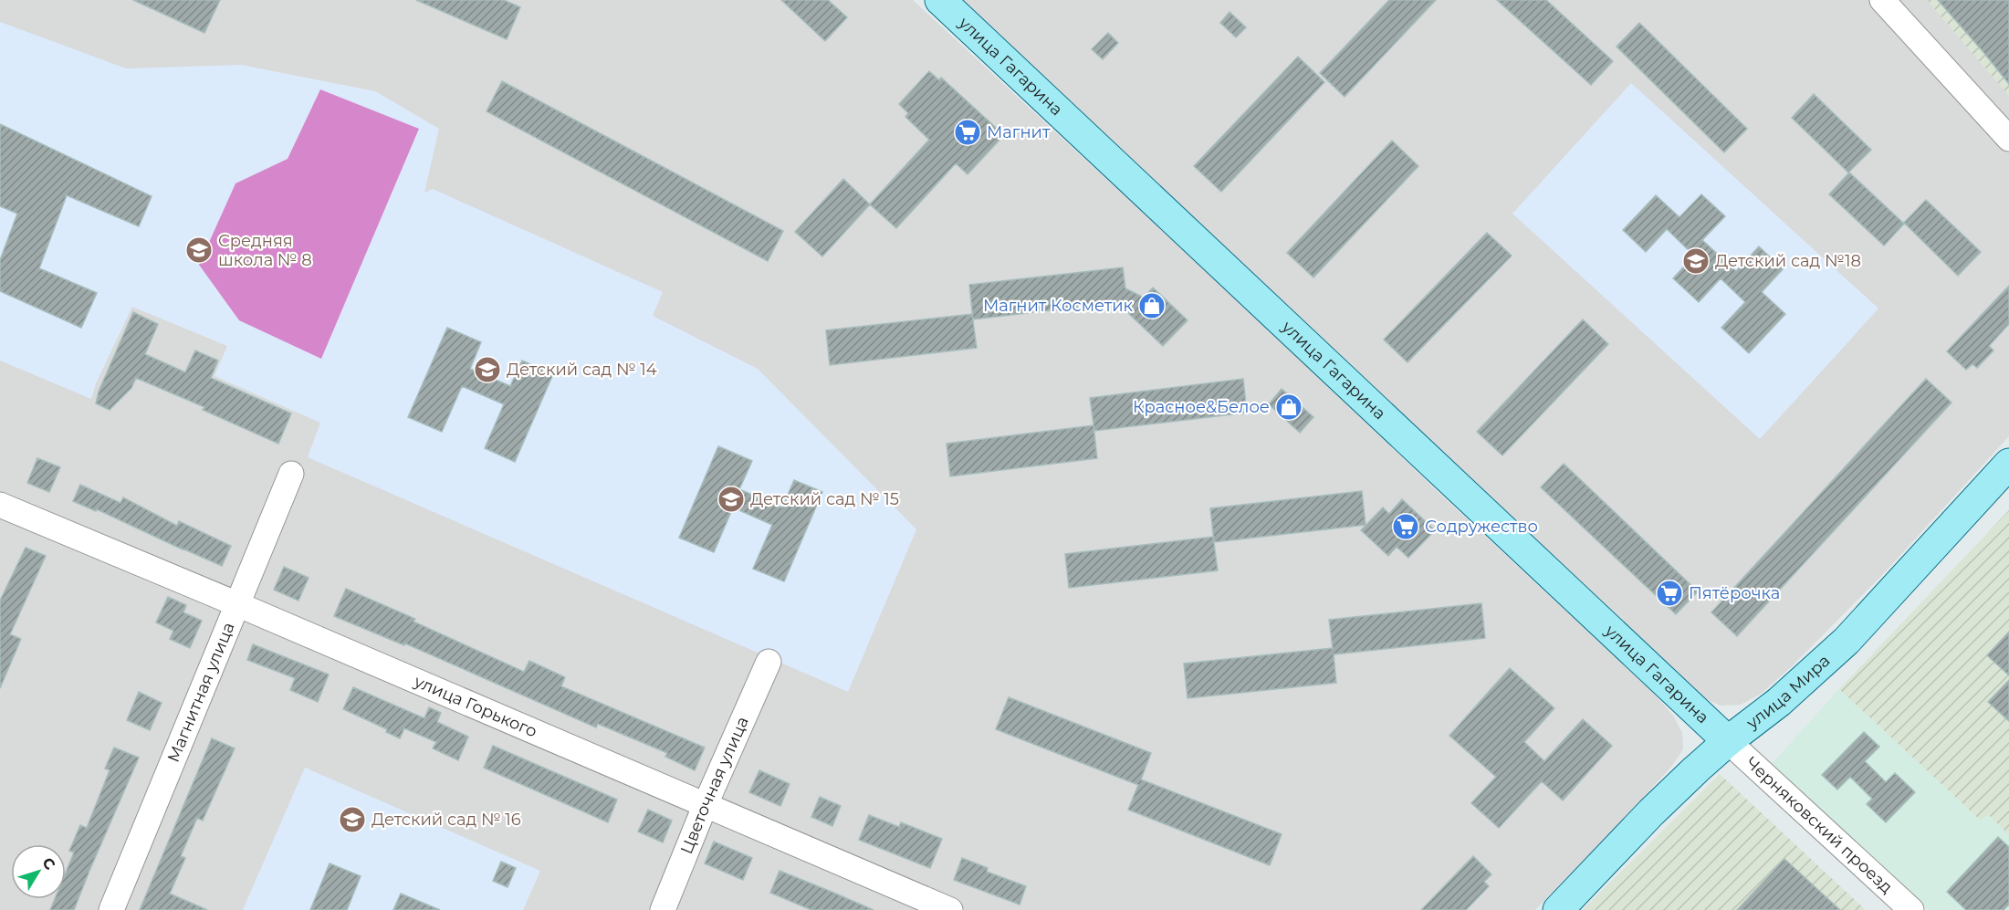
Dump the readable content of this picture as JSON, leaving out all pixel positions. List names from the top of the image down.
{
  "streets": {
    "main road": ["улица Гагарина", "улица Мира"],
    "street": [
      "Магнитная улица",
      "улица Горького",
      "Цветочная улица",
      "Черняковский проезд"
    ]
  },
  "crossings": [
    ["улица Гагарина", "улица Мира"],
    ["улица Гагарина", "Черняковский проезд"],
    ["Магнитная улица", "улица Горького"],
    ["улица Мира", "Черняковский проезд"],
    ["улица Горького", "Цветочная улица"]
  ],
  "places": {
    "supermarket": ["Магнит", "Содружество", "Пятёрочка"],
    "school or university": [
      "Cредняя школа № 8",
      "Детский сад №18",
      "Детский сад № 14",
      "Детский сад № 15",
      "Детский сад № 16"
    ],
    "shop": ["Магнит Косметик", "Красное&Белое"]
  },
  "north": "top right"
}
